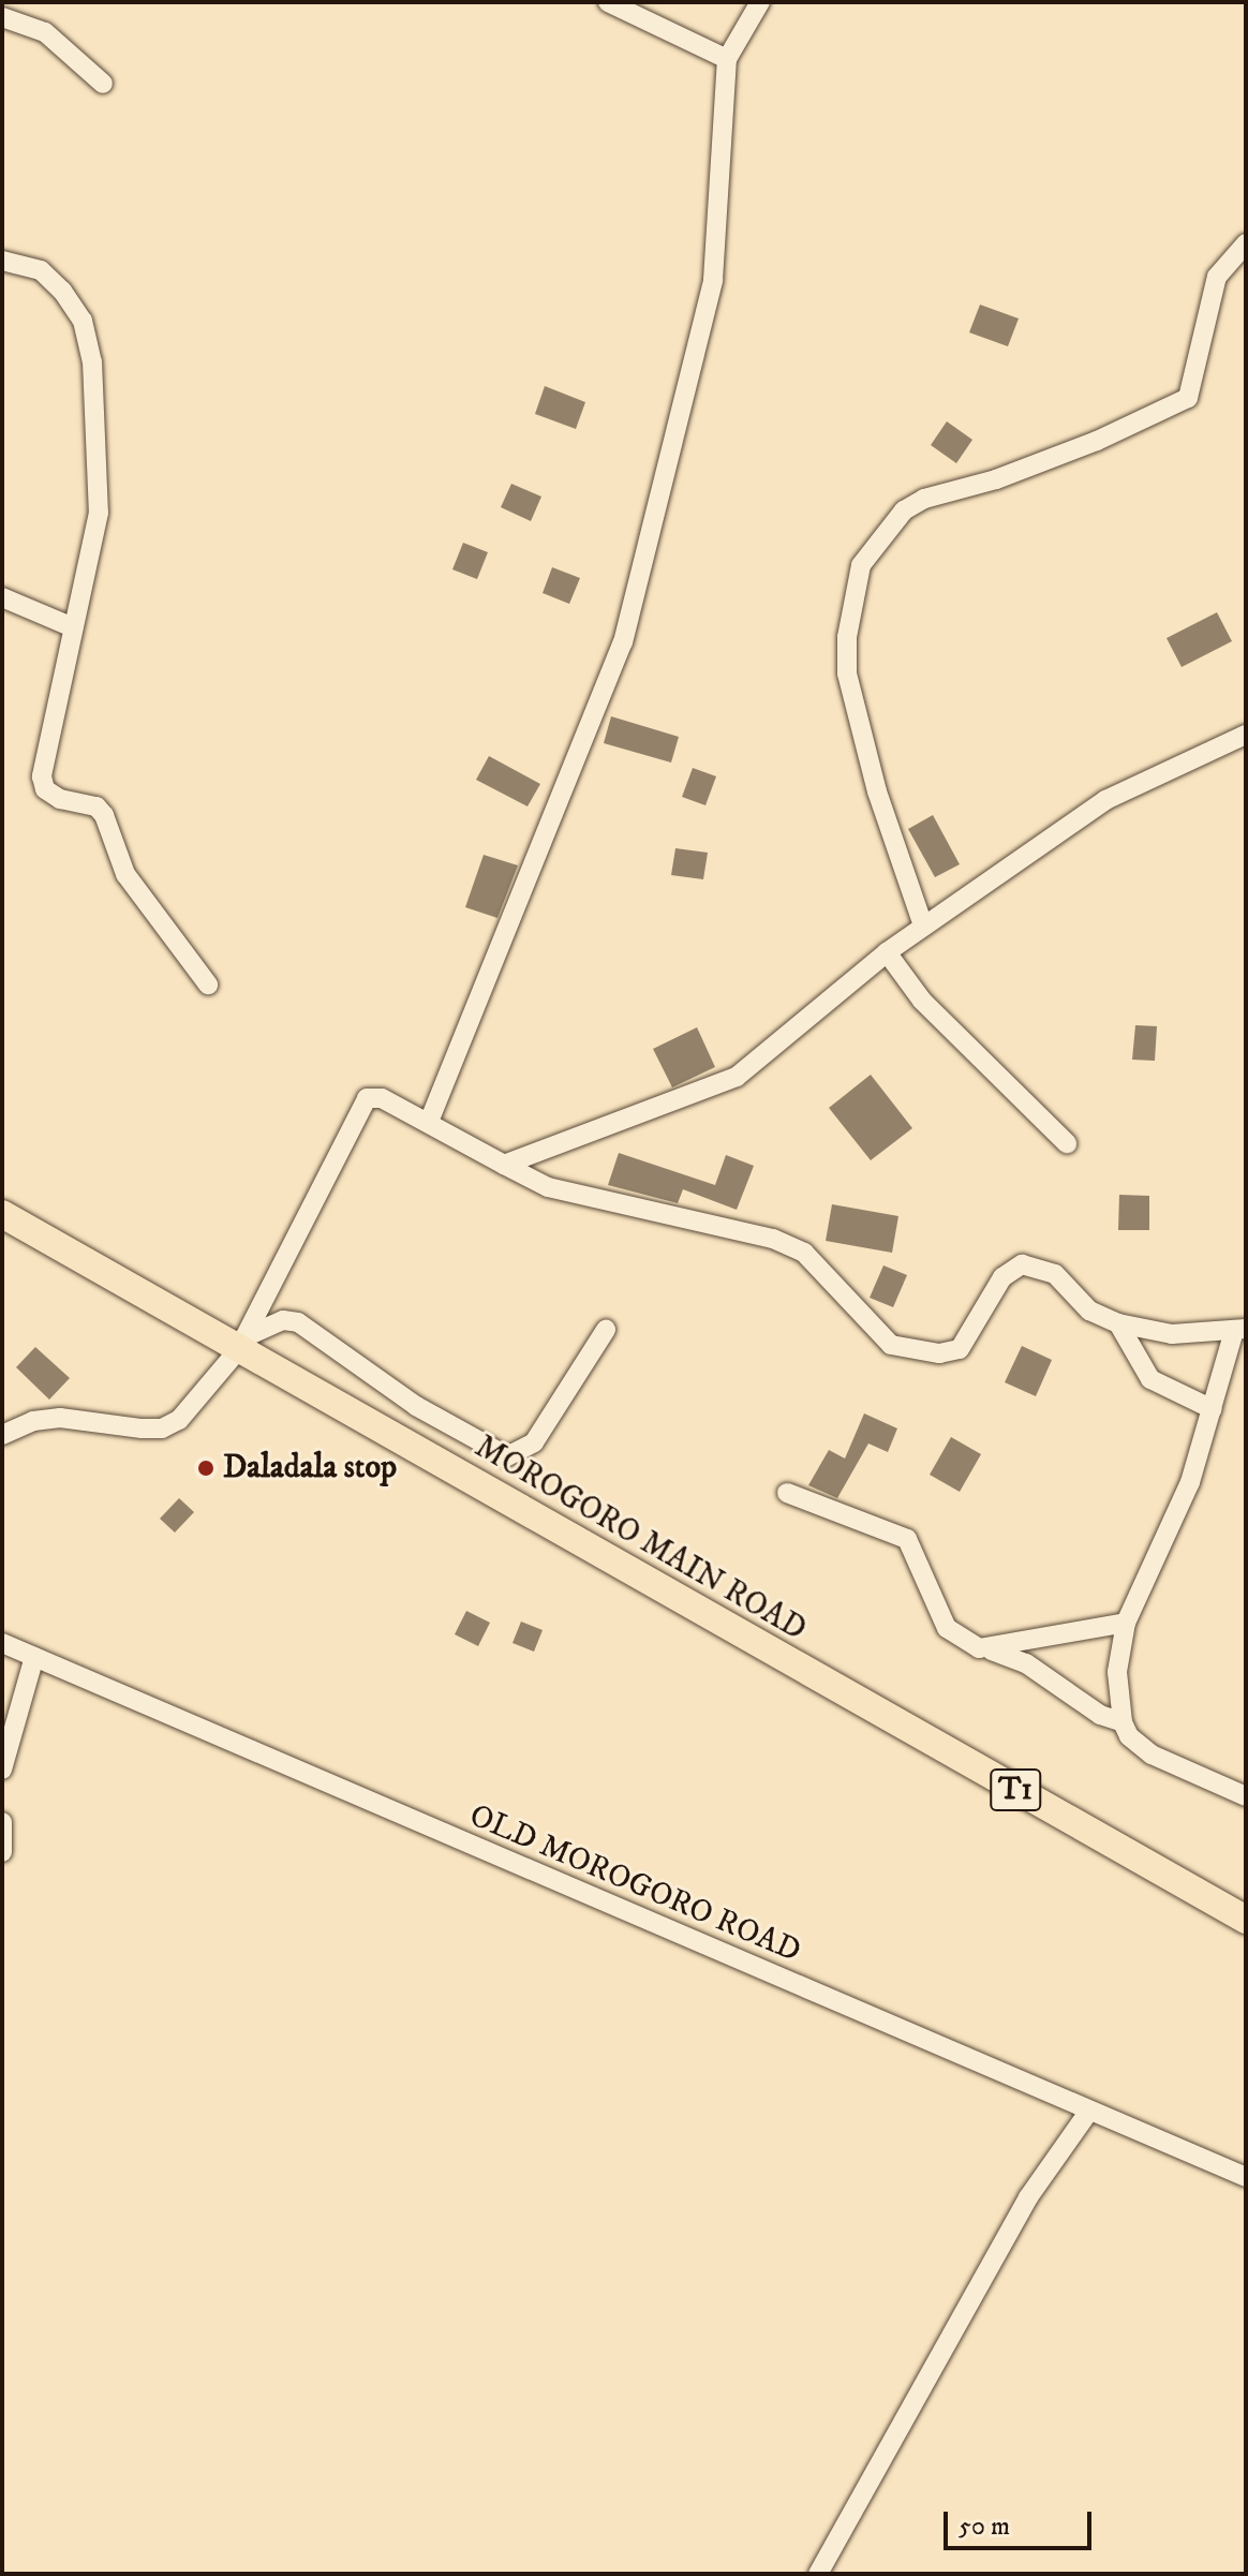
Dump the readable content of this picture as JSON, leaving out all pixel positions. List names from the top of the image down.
{
  "streets": {
    "highway": ["MOROGORO MAIN ROAD", "T1"],
    "street": ["OLD MOROGORO ROAD"]
  },
  "places": ["Daladala stop"],
  "scale_bar": "50 m"
}
